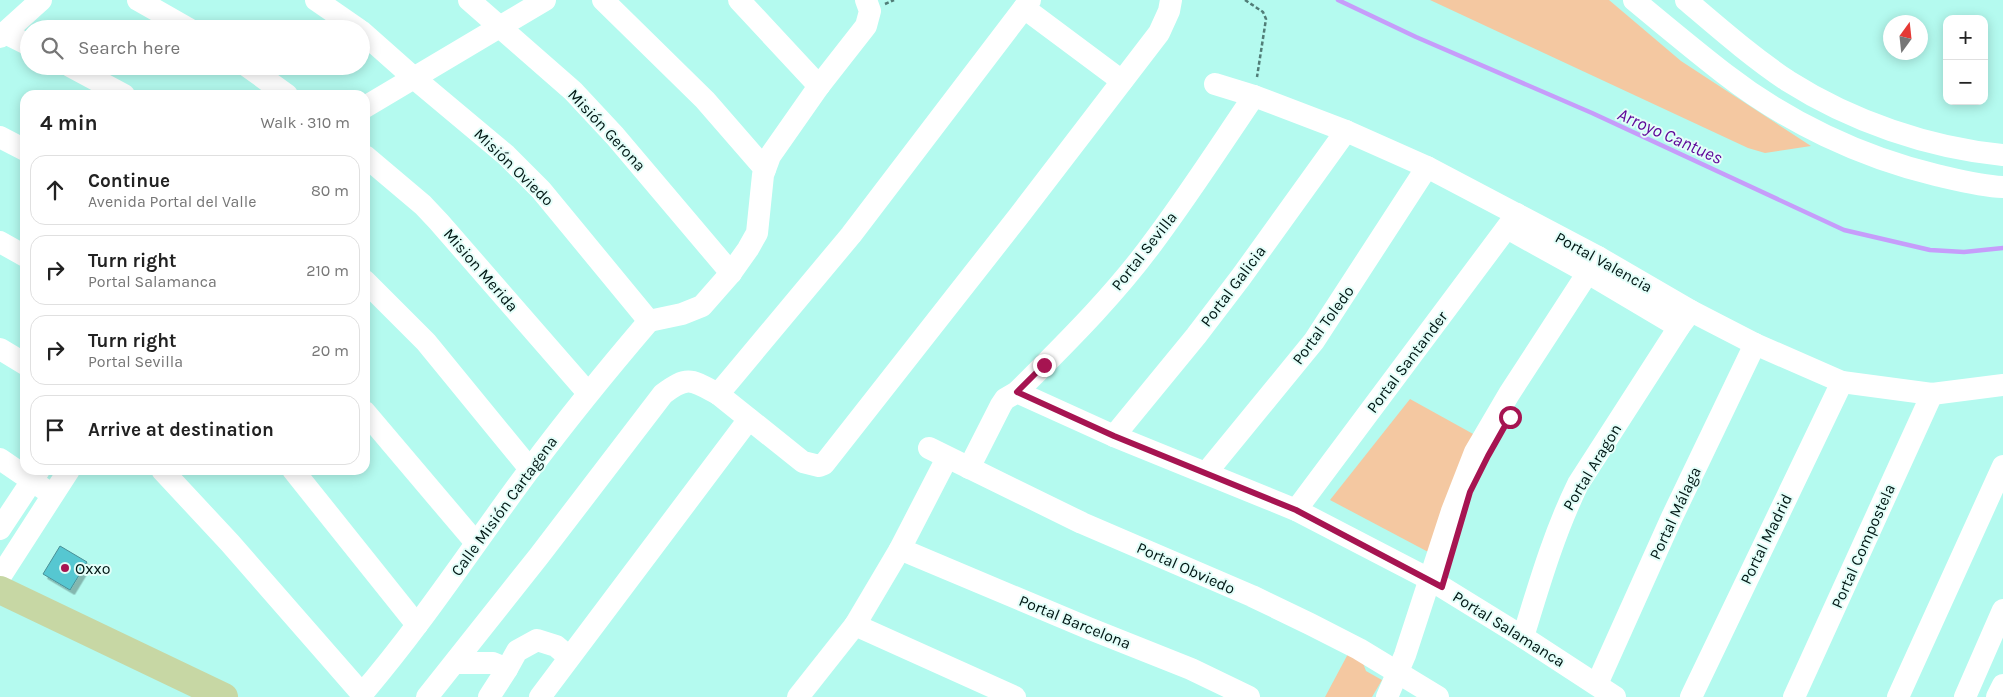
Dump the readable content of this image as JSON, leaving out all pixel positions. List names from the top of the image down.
{
  "streets": {
    "street": [
      "Misión Gerona",
      "Misión Oviedo",
      "Portal Sevilla",
      "Portal Valencia",
      "Mision Merida",
      "Portal Galicia",
      "Portal Toledo",
      "Portal Santander",
      "Portal Aragon",
      "Calle Misión Cartagena",
      "Portal Málaga",
      "Portal Madrid",
      "Portal Compostela",
      "Portal Obviedo",
      "Portal Barcelona",
      "Portal Salamanca"
    ]
  },
  "crossings": [
    ["Misión Oviedo", "Calle Misión Cartagena"],
    ["Portal Sevilla", "Portal Valencia"],
    ["Portal Sevilla", "Portal Obviedo"],
    ["Portal Sevilla", "Portal Salamanca"],
    ["Portal Valencia", "Portal Galicia"],
    ["Portal Valencia", "Portal Toledo"],
    ["Portal Valencia", "Portal Santander"],
    ["Portal Valencia", "Portal Aragon"],
    ["Portal Valencia", "Portal Málaga"],
    ["Portal Valencia", "Portal Madrid"],
    ["Portal Valencia", "Portal Compostela"],
    ["Mision Merida", "Calle Misión Cartagena"],
    ["Portal Galicia", "Portal Salamanca"],
    ["Portal Toledo", "Portal Salamanca"],
    ["Portal Santander", "Portal Salamanca"],
    ["Portal Aragon", "Portal Salamanca"],
    ["Portal Málaga", "Portal Salamanca"],
    ["Portal Obviedo", "Portal Barcelona"]
  ],
  "water": ["Arroyo Cantues"],
  "places": ["Oxxo"],
  "north": "top",
  "page": {
    "map_buttons": ["+", "−"],
    "search": "Search here",
    "heading": ["4 min", "Walk · 310 m"],
    "list": [
      ["Continue", "Avenida Portal del Valle", "80 m"],
      ["Turn right", "Portal Salamanca", "210 m"],
      ["Turn right", "Portal Sevilla", "20 m"],
      "Arrive at destination"
    ]
  }
}
